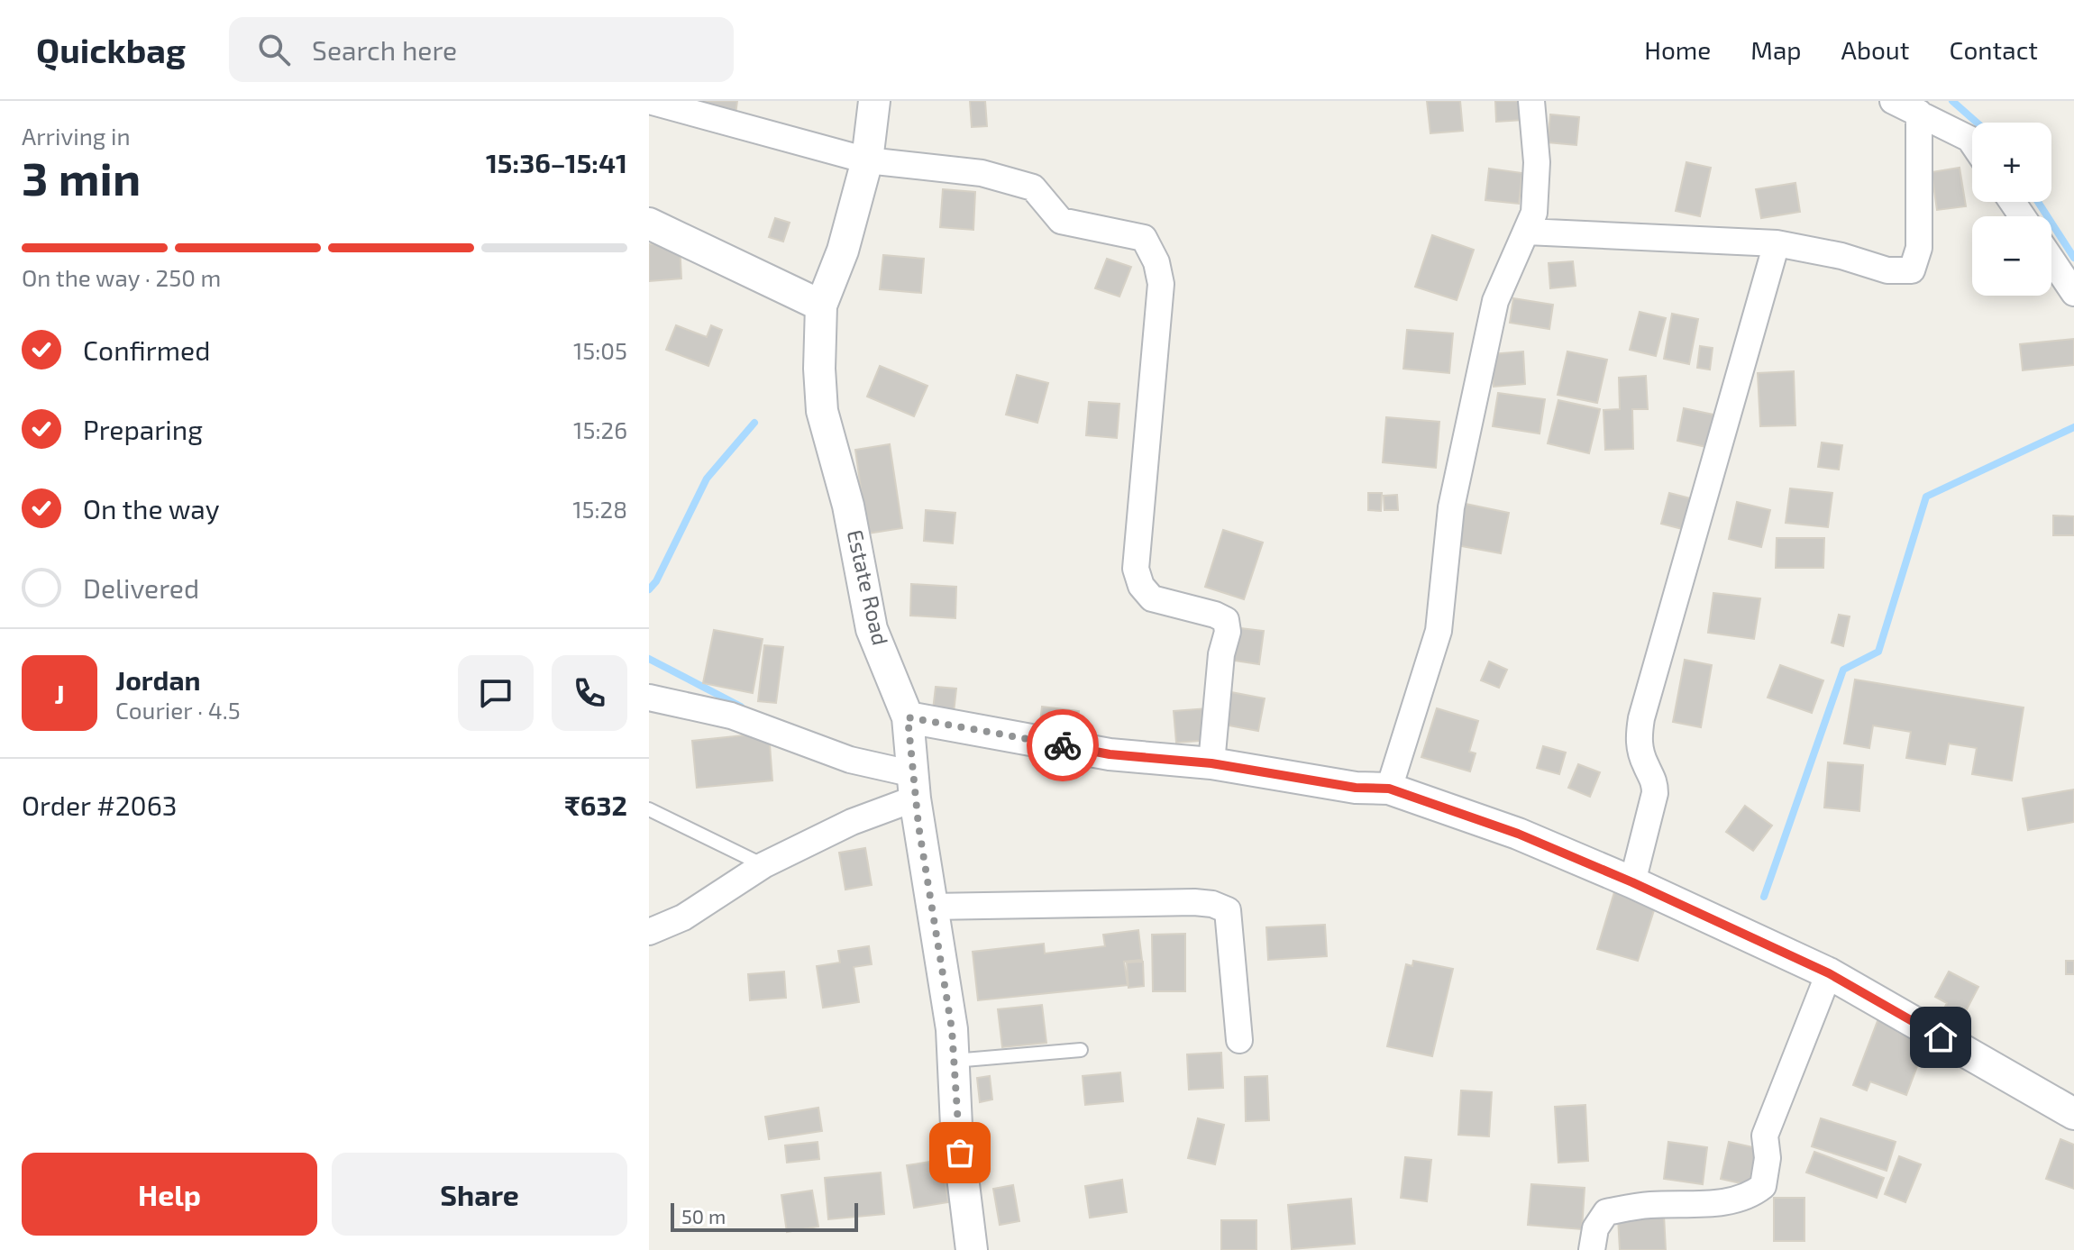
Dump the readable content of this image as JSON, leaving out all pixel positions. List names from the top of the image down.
{
  "streets": {
    "street": ["Estate Road"]
  },
  "scale_bar": "50 m",
  "page": {
    "header": "Quickbag",
    "search": "Search here",
    "nav": [
      "Home",
      "Map",
      "About",
      "Contact"
    ],
    "heading": ["3 min", "Arriving in", "15:36–15:41"],
    "panel": [
      "Jordan",
      "Courier · 4.5",
      "Order #2063",
      "₹632"
    ],
    "map_buttons": ["+", "−"],
    "bar": "On the way · 250 m",
    "list": [
      ["Confirmed", "15:05"],
      ["Preparing", "15:26"],
      ["On the way", "15:28"],
      "Delivered"
    ],
    "round": "J",
    "buttons": ["Help", "Share"],
    "scale": "50 m"
  }
}
